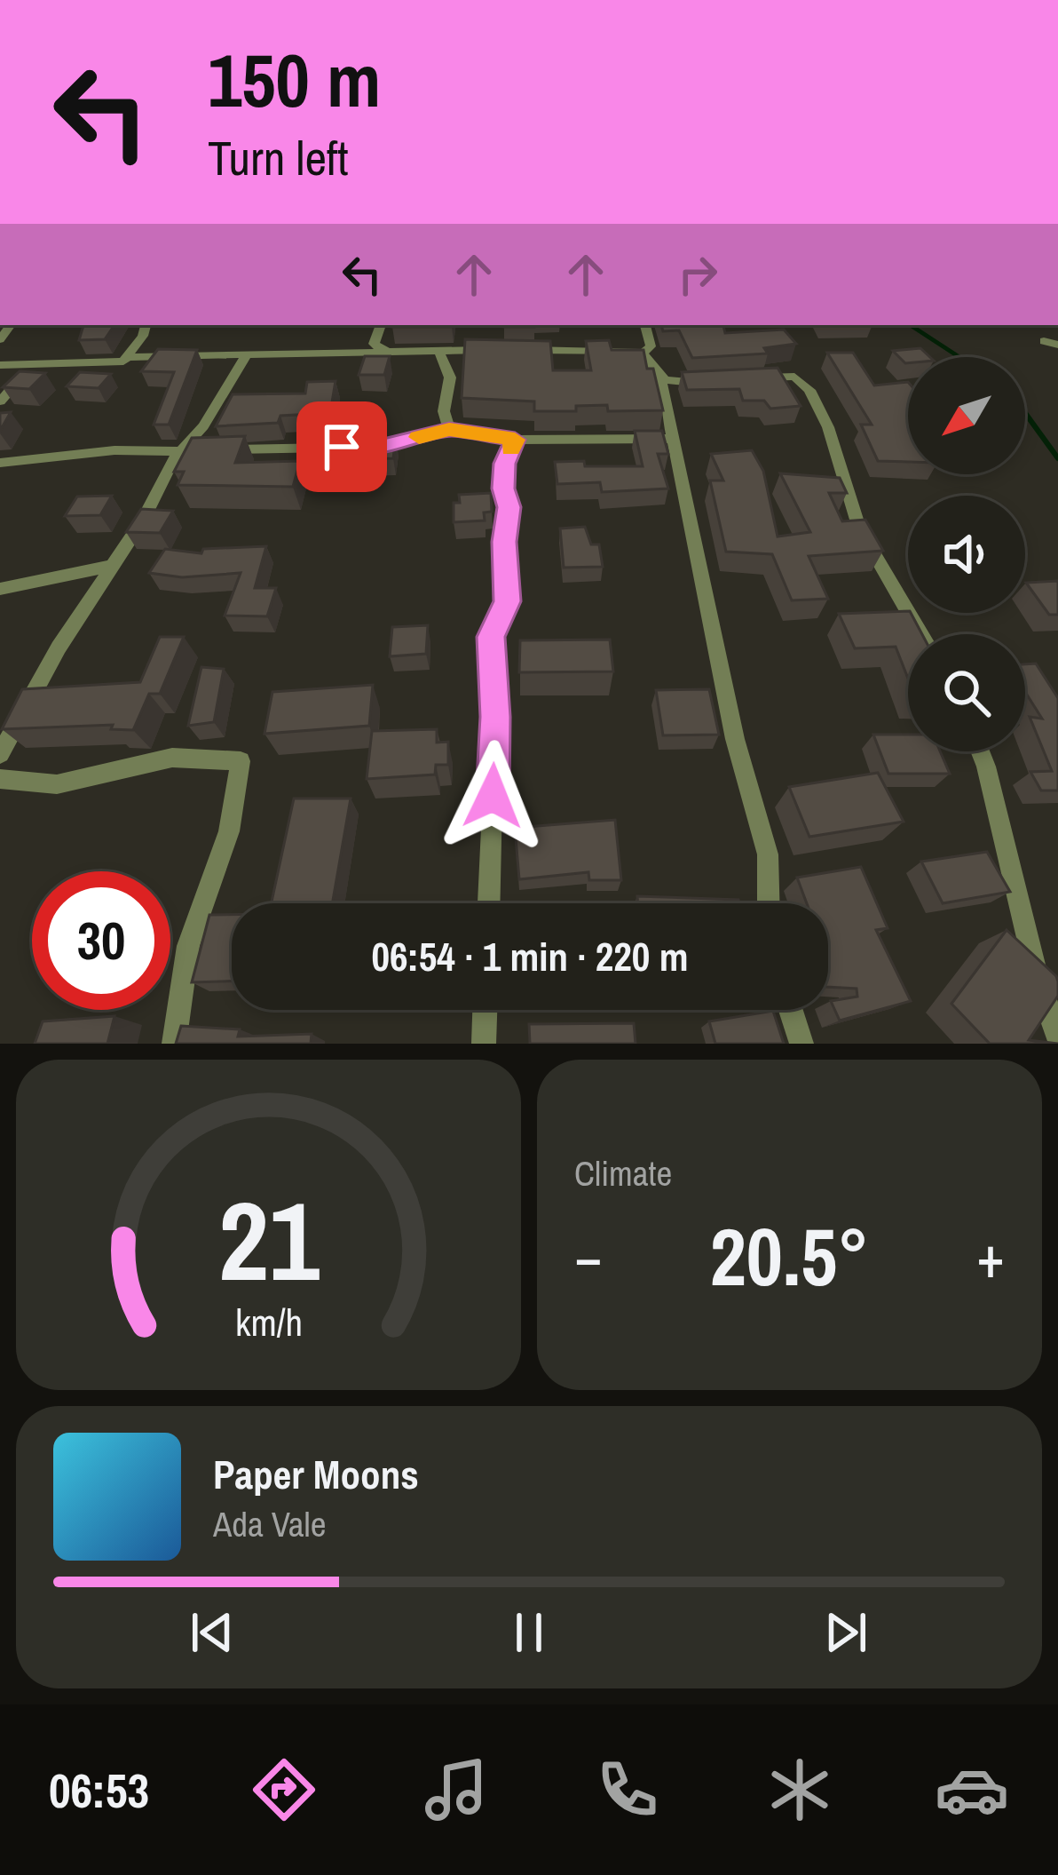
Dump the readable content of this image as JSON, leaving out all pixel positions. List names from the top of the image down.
{
  "north": "bottom left",
  "page": {
    "turn": ["150 m", "Turn left"],
    "limit": "30",
    "trip": "06:54 · 1 min · 220 m",
    "tile": "Climate",
    "heat": ["−", "20.5°", "+"],
    "song": ["Paper Moons", "Ada Vale"],
    "tabs": "06:53",
    "gauge": ["21", "km/h"]
  }
}
